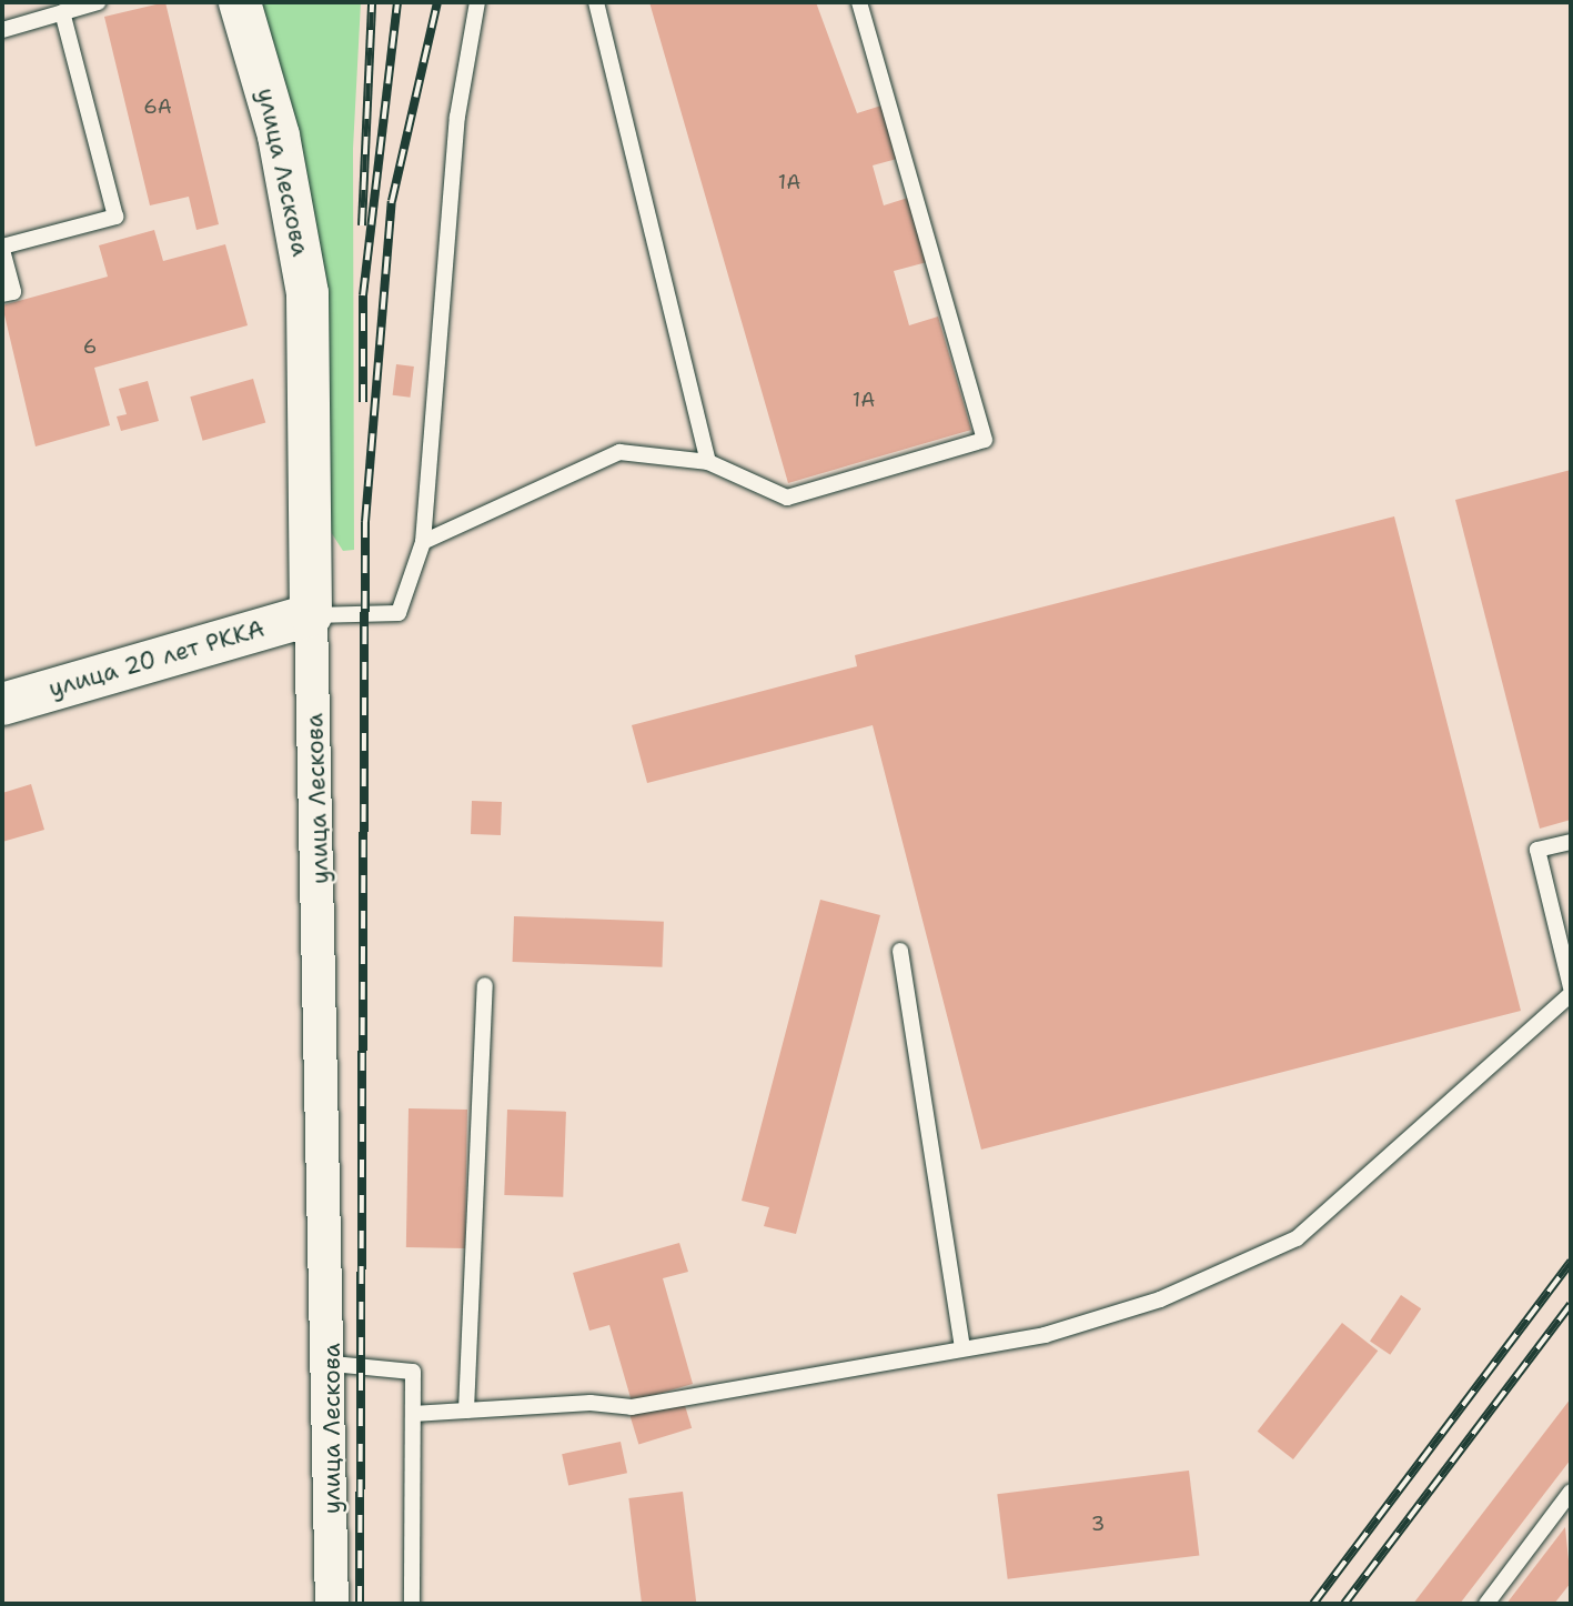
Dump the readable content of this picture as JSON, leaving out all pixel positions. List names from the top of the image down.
{
  "streets": {
    "main road": ["улица Лескова", "улица 20 лет РККА"]
  },
  "crossings": [
    ["улица Лескова", "улица 20 лет РККА"]
  ],
  "house_numbers": [
    "6А",
    "1А",
    "6",
    "1А",
    "3"
  ]
}
